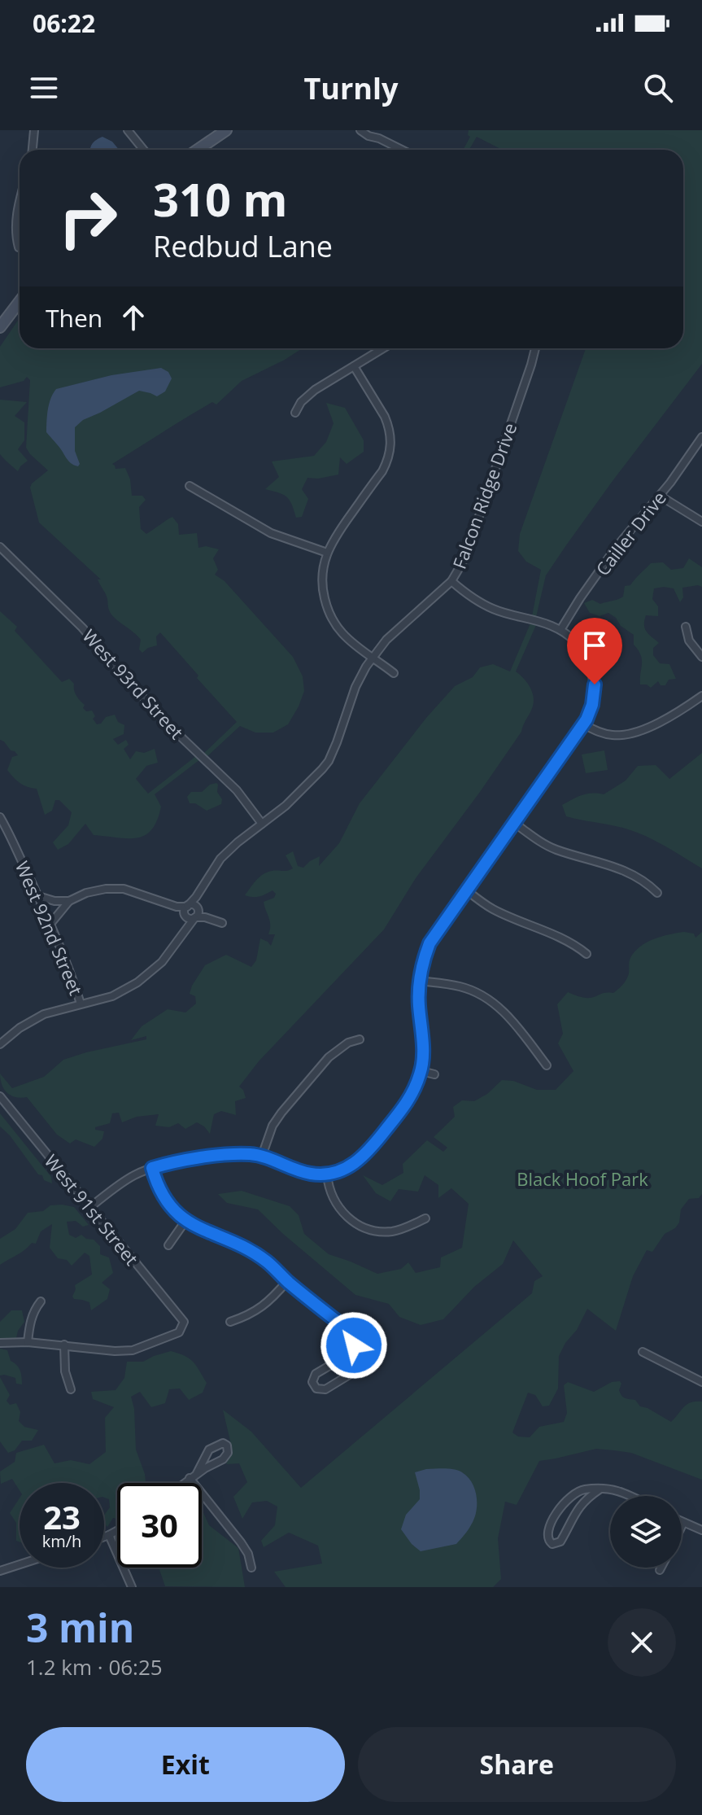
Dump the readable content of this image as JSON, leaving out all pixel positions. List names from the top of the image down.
{
  "streets": {
    "street": [
      "Falcon Ridge Drive",
      "Cailler Drive",
      "West 93rd Street",
      "West 92nd Street",
      "West 91st Street"
    ]
  },
  "crossings": [
    ["Falcon Ridge Drive", "West 93rd Street"]
  ],
  "parks": ["Black Hoof Park"],
  "page": {
    "status": "06:22",
    "header": "Turnly",
    "turn": ["310 m", "Redbud Lane"],
    "then": "Then",
    "speed": "23 km/h",
    "limit": "30",
    "heading": ["3 min", "1.2 km · 06:25"],
    "buttons": ["Exit", "Share"]
  }
}
